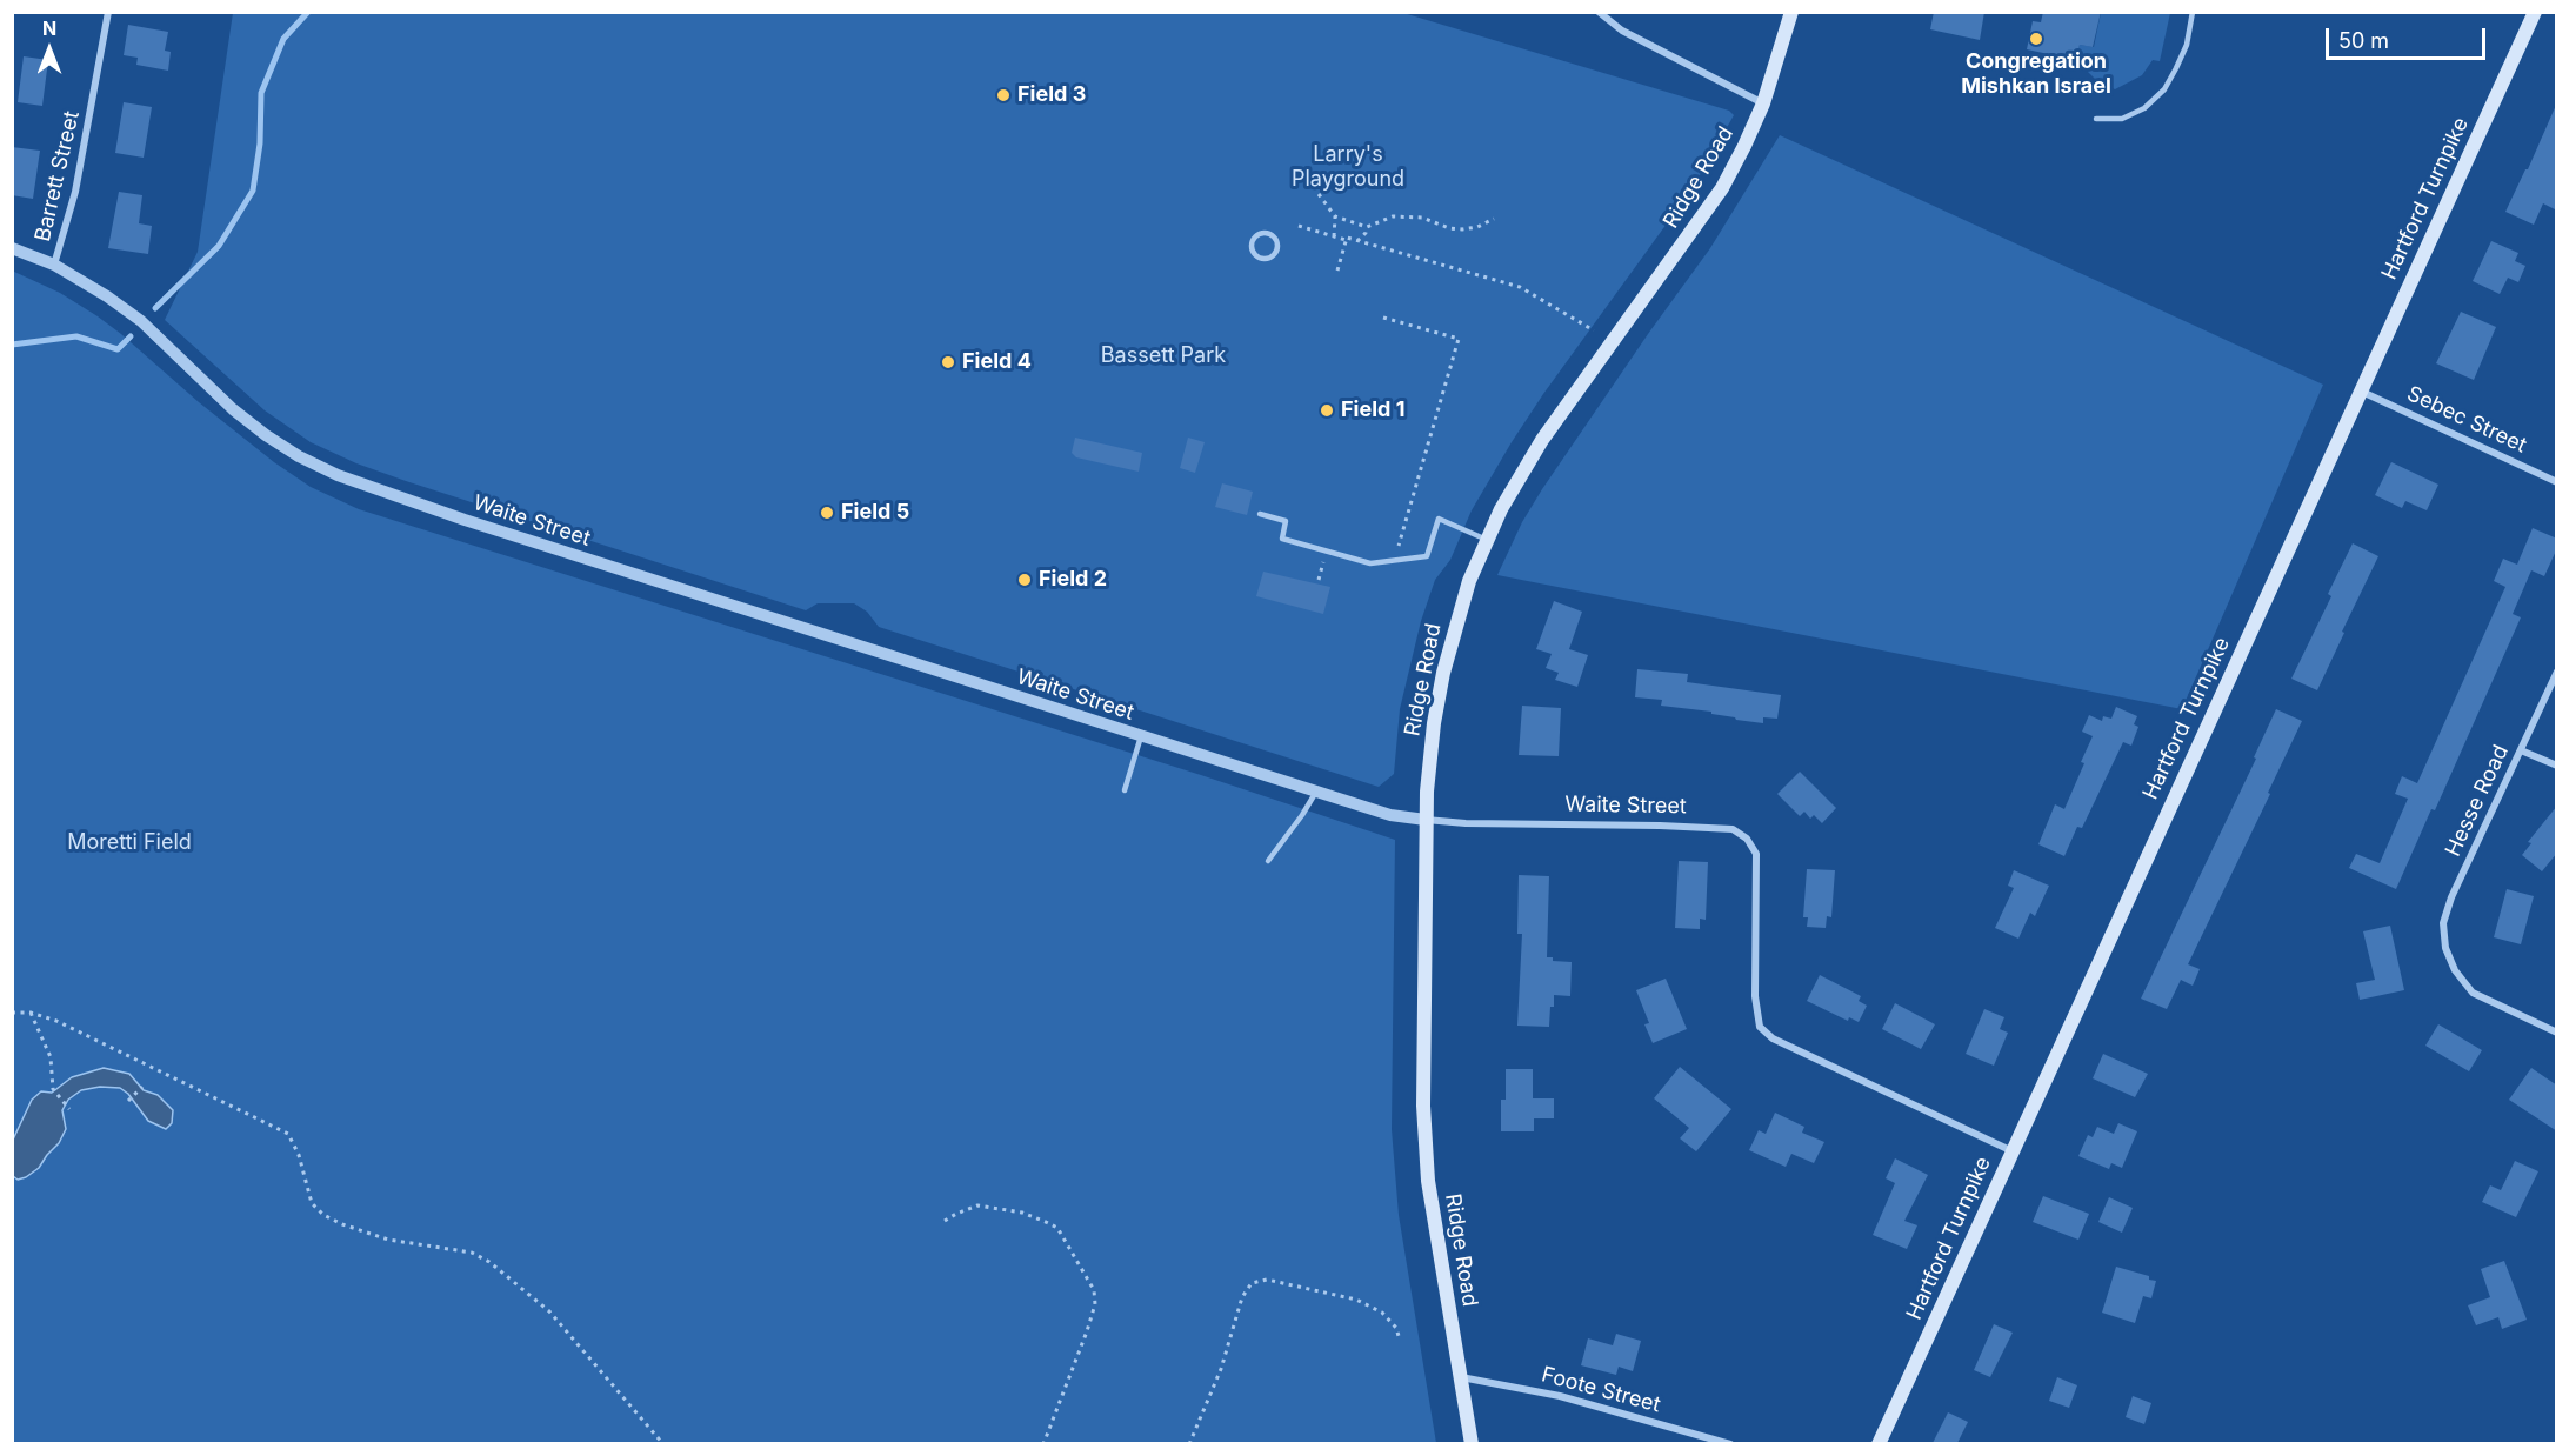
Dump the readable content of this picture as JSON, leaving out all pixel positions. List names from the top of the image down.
{
  "streets": {
    "main road": ["Ridge Road", "Hartford Turnpike"],
    "street": [
      "Barrett Street",
      "Sebec Street",
      "Waite Street",
      "Hesse Road",
      "Foote Street"
    ]
  },
  "crossings": [
    ["Barrett Street", "Waite Street"],
    ["Ridge Road", "Waite Street"],
    ["Ridge Road", "Foote Street"],
    ["Hartford Turnpike", "Sebec Street"],
    ["Hartford Turnpike", "Waite Street"]
  ],
  "parks": ["Larry's Playground", "Bassett Park", "Moretti Field"],
  "places": [
    "Congregation Mishkan Israel",
    "Field 3",
    "Field 4",
    "Field 1",
    "Field 5",
    "Field 2"
  ],
  "scale_bar": "50 m",
  "north": "top"
}
